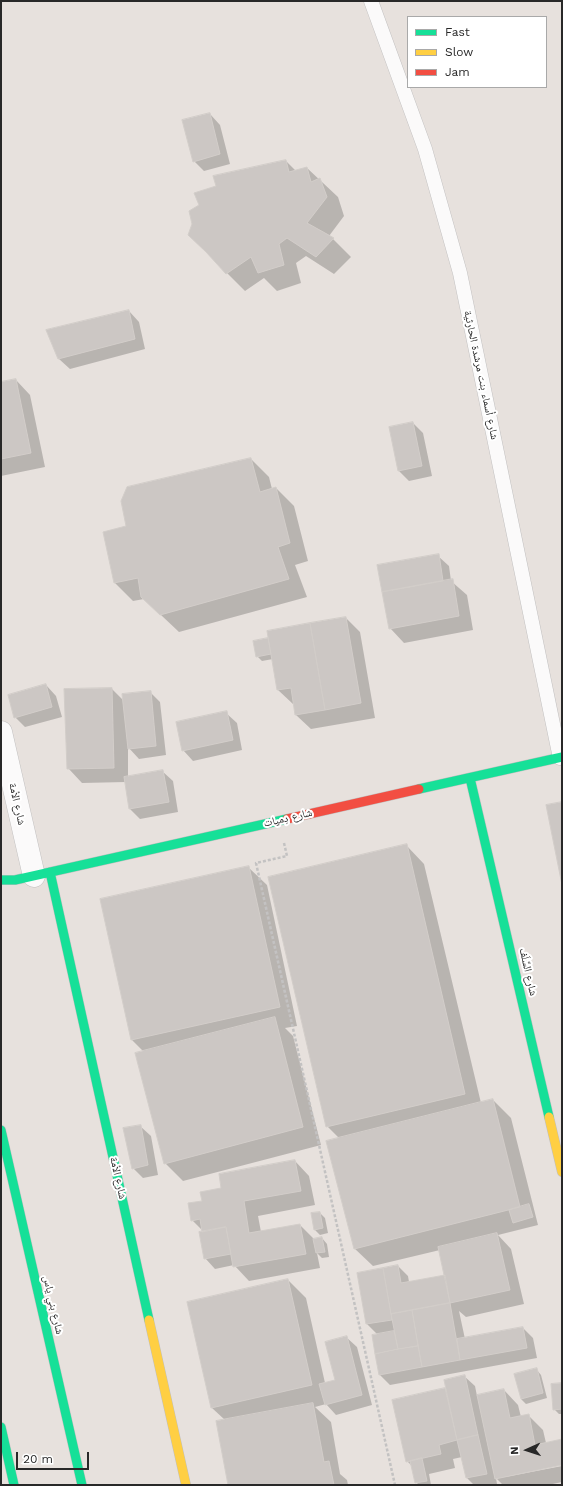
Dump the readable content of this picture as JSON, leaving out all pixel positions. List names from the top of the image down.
{
  "streets": {
    "street": [
      "شارع الأمة",
      "شارع دِميات",
      "شارع السَّلَف",
      "شارع بني ياس"
    ],
    "lane": ["شارع أسماء بنت مرشدة الحارثية"]
  },
  "crossings": [
    ["شارع أسماء بنت مرشدة الحارثية", "شارع دِميات"],
    ["شارع الأمة", "شارع دِميات"],
    ["شارع دِميات", "شارع السَّلَف"]
  ],
  "legend": ["Fast", "Slow", "Jam"],
  "scale_bar": "20 m",
  "north": "left"
}
